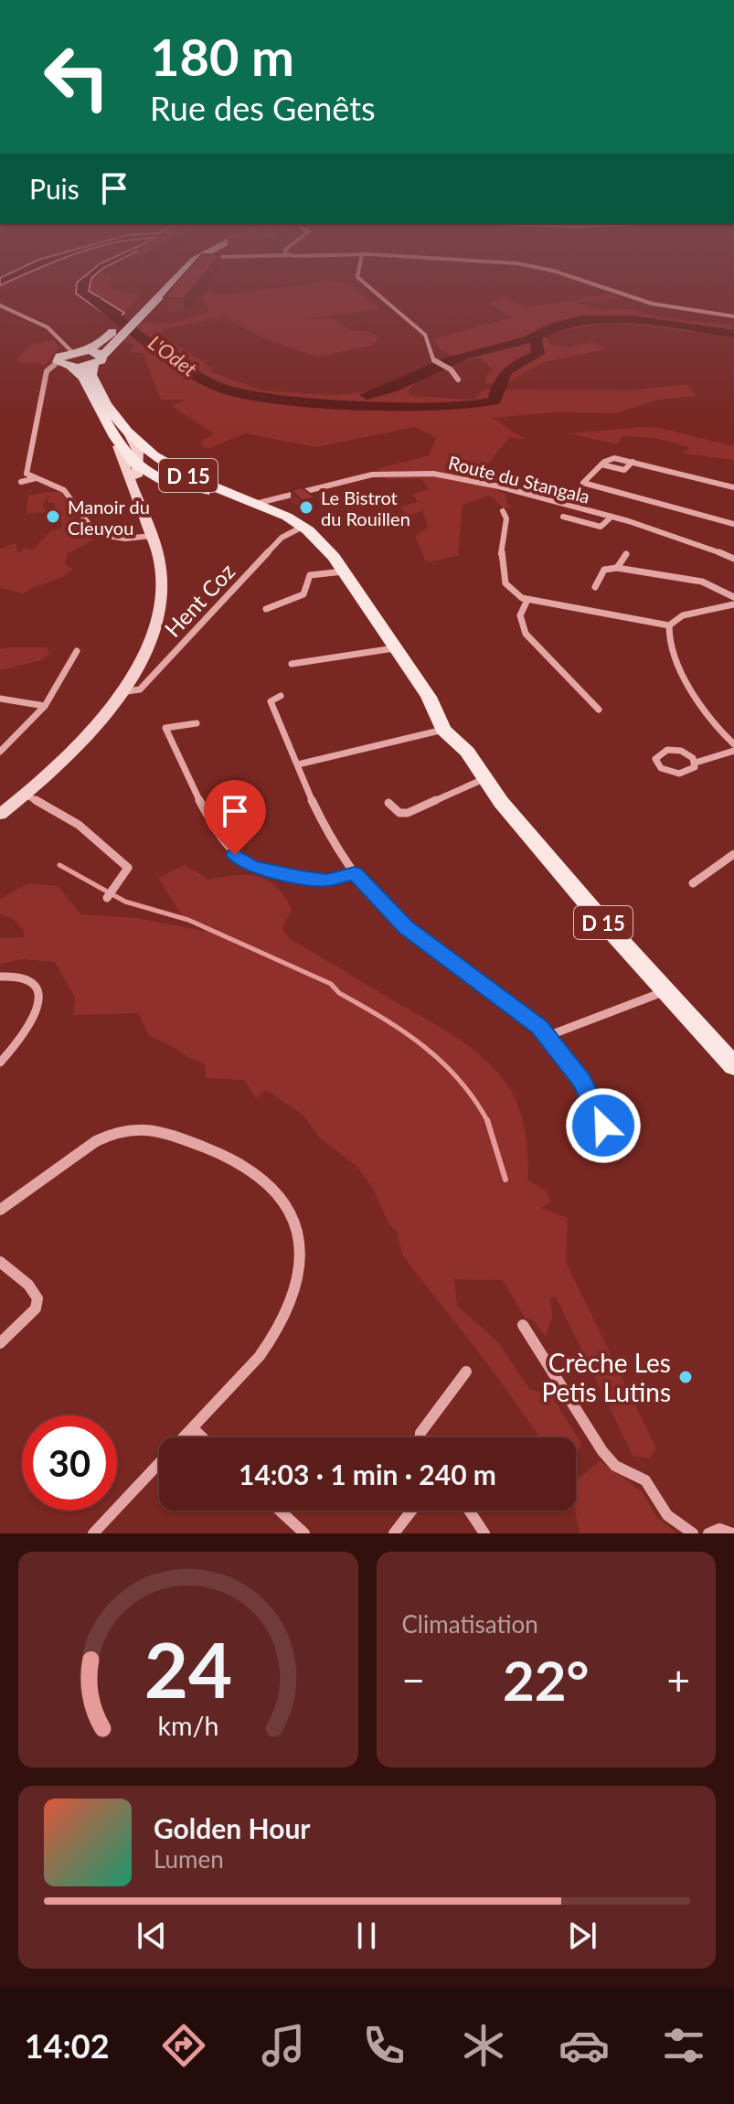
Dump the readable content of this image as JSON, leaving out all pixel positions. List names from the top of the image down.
{
  "streets": {
    "main road": ["D 15"],
    "street": ["Route du Stangala", "Hent Coz"]
  },
  "crossings": [
    ["D 15", "Route du Stangala"],
    ["D 15", "Hent Coz"]
  ],
  "water": ["L'Odet"],
  "places": ["Le Bistrot du Rouillen", "Manoir du Cleuyou", "Crèche Les Petis Lutins"],
  "page": {
    "turn": ["180 m", "Rue des Genêts"],
    "then": "Puis",
    "limit": "30",
    "trip": "14:03 · 1 min · 240 m",
    "tile": "Climatisation",
    "heat": ["−", "22°", "+"],
    "song": ["Golden Hour", "Lumen"],
    "tabs": "14:02",
    "gauge": ["24", "km/h"]
  }
}
